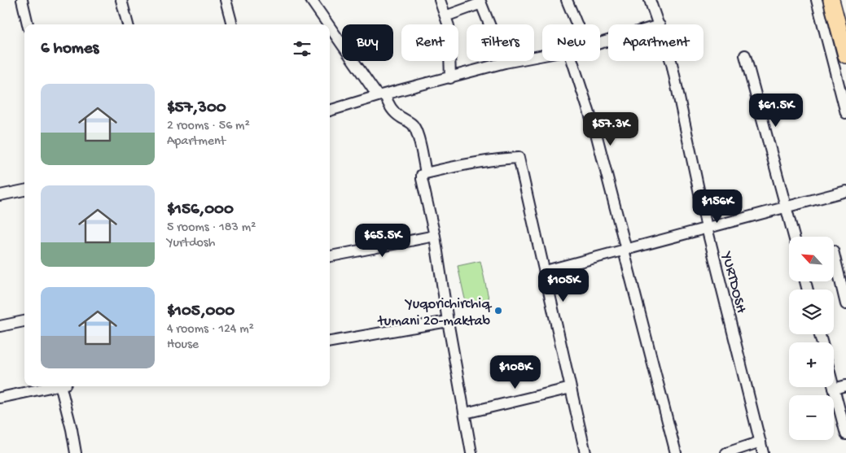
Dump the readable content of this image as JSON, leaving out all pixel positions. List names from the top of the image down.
{
  "streets": {
    "street": ["YURTDOSH"]
  },
  "places": ["Yuqorichirchiq tumani 20-maktab"],
  "north": "top left",
  "page": {
    "chip": [
      "Buy",
      "Rent",
      "Filters",
      "New",
      "Apartment"
    ],
    "heading": "6 homes",
    "list": [
      {
        "name": "$57,300",
        "note": "2 rooms · 56 m² · Apartment"
      },
      {
        "name": "$156,000",
        "note": "5 rooms · 183 m² · Yurtdosh"
      },
      {
        "name": "$105,000",
        "note": "4 rooms · 124 m² · House"
      }
    ],
    "price": [
      "$61.5K",
      "$57.3K",
      "$156K",
      "$65.5K",
      "$105K",
      "$108K"
    ],
    "map_buttons": ["+", "−"]
  }
}
